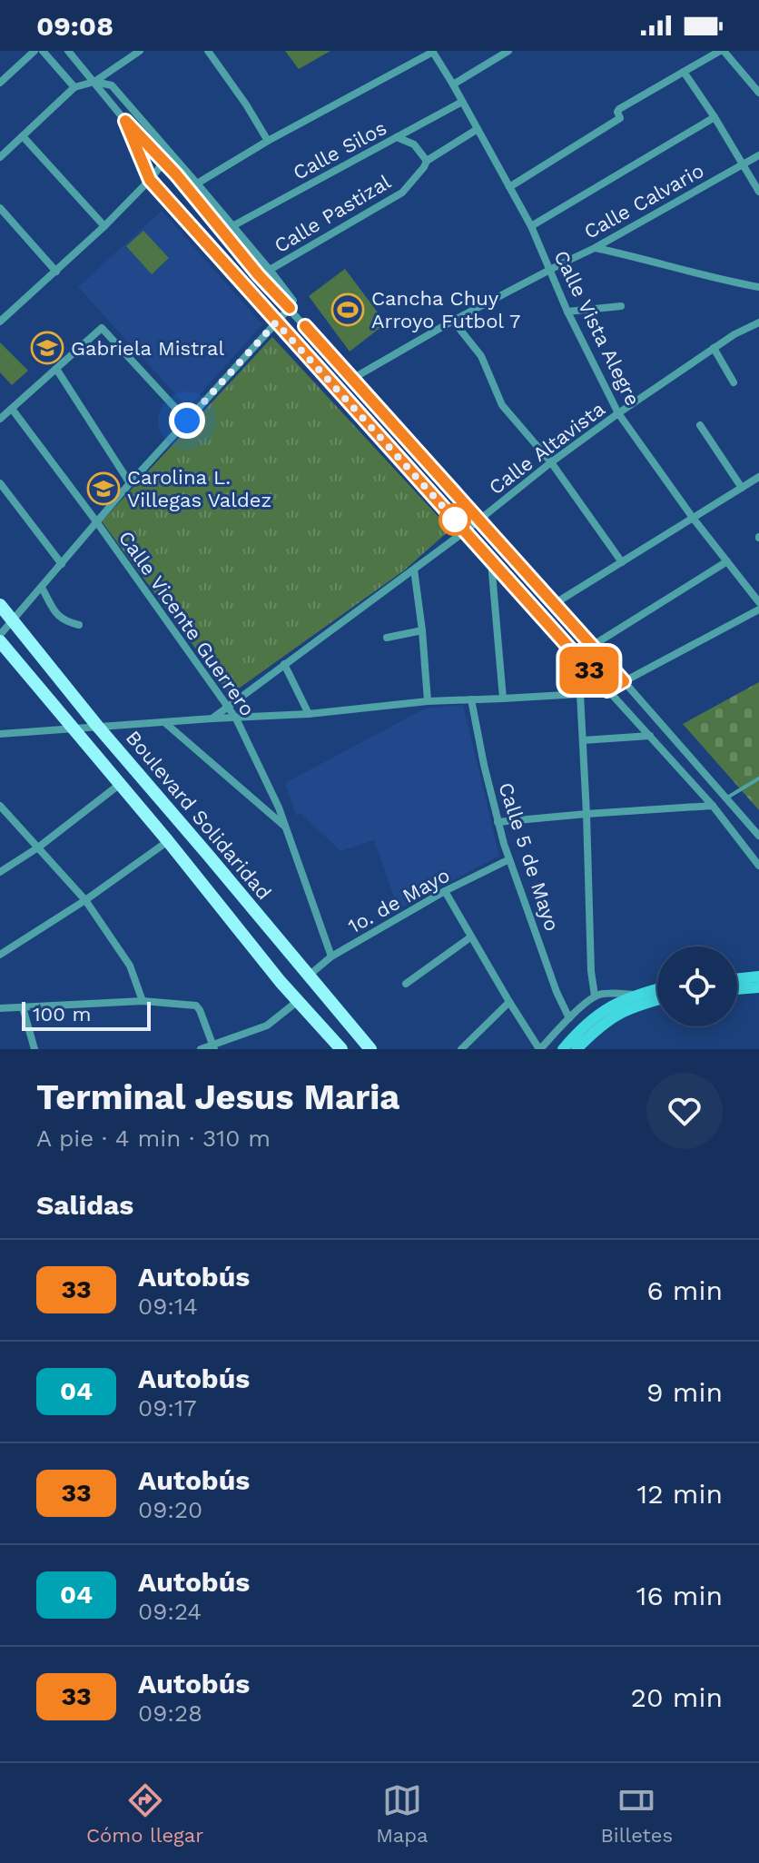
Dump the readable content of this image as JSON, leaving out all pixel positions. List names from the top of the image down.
{
  "streets": {
    "main road": ["Boulevard Solidaridad"],
    "street": [
      "Calle Silos",
      "Calle Calvario",
      "Calle Pastizal",
      "Calle Vista Alegre",
      "Calle Altavista",
      "Calle Vicente Guerrero",
      "Calle 5 de Mayo",
      "1o. de Mayo"
    ]
  },
  "crossings": [
    ["Calle Silos", "Calle Vista Alegre"],
    ["Calle Calvario", "Calle Vista Alegre"],
    ["Calle Pastizal", "Calle Vista Alegre"],
    ["Calle Vista Alegre", "Calle Altavista"],
    ["Calle Altavista", "Calle Vicente Guerrero"],
    ["Calle Vicente Guerrero", "1o. de Mayo"],
    ["Boulevard Solidaridad", "1o. de Mayo"],
    ["Calle 5 de Mayo", "1o. de Mayo"]
  ],
  "places": {
    "sports": ["Cancha Chuy Arroyo Futbol 7"],
    "school or university": ["Gabriela Mistral", "Carolina L. Villegas Valdez"]
  },
  "lines": ["bus line 33"],
  "scale_bar": "100 m",
  "page": {
    "status": "09:08",
    "on_map": "33",
    "scale": "100 m",
    "heading": [
      ["Terminal Jesus Maria", "A pie · 4 min · 310 m"],
      "Salidas"
    ],
    "list": [
      {
        "mark": "33",
        "name": "Autobús",
        "note": "09:14",
        "value": "6 min"
      },
      {
        "mark": "04",
        "name": "Autobús",
        "note": "09:17",
        "value": "9 min"
      },
      {
        "mark": "33",
        "name": "Autobús",
        "note": "09:20",
        "value": "12 min"
      },
      {
        "mark": "04",
        "name": "Autobús",
        "note": "09:24",
        "value": "16 min"
      },
      {
        "mark": "33",
        "name": "Autobús",
        "note": "09:28",
        "value": "20 min"
      }
    ],
    "tabs": ["Cómo llegar", "Mapa", "Billetes"]
  }
}
